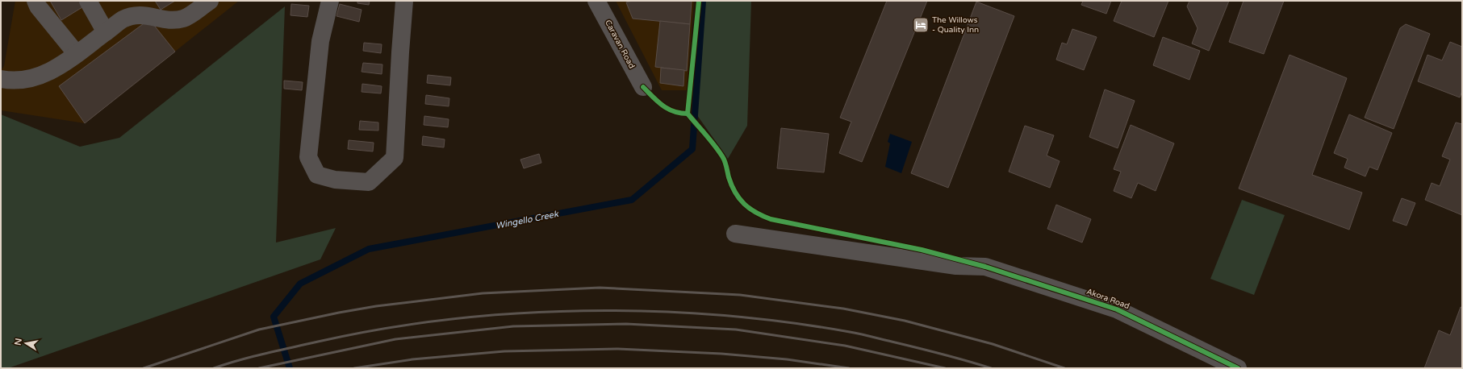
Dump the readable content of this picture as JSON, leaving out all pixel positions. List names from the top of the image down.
{
  "streets": {
    "street": ["Caravan Road", "Akora Road"]
  },
  "water": ["Wingello Creek"],
  "places": {
    "hotel": ["The Willows - Quality Inn"]
  },
  "north": "left"
}
